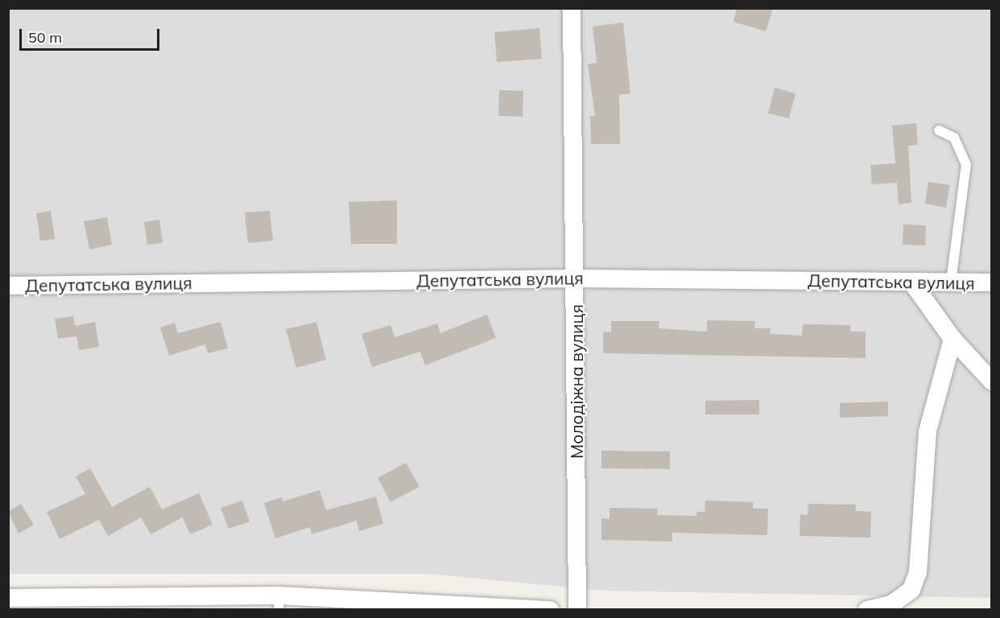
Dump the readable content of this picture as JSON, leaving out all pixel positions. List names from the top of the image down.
{
  "streets": {
    "street": ["Депутатська вулиця", "Молодіжна вулиця"]
  },
  "crossings": [
    ["Депутатська вулиця", "Молодіжна вулиця"]
  ],
  "scale_bar": "50 m"
}
